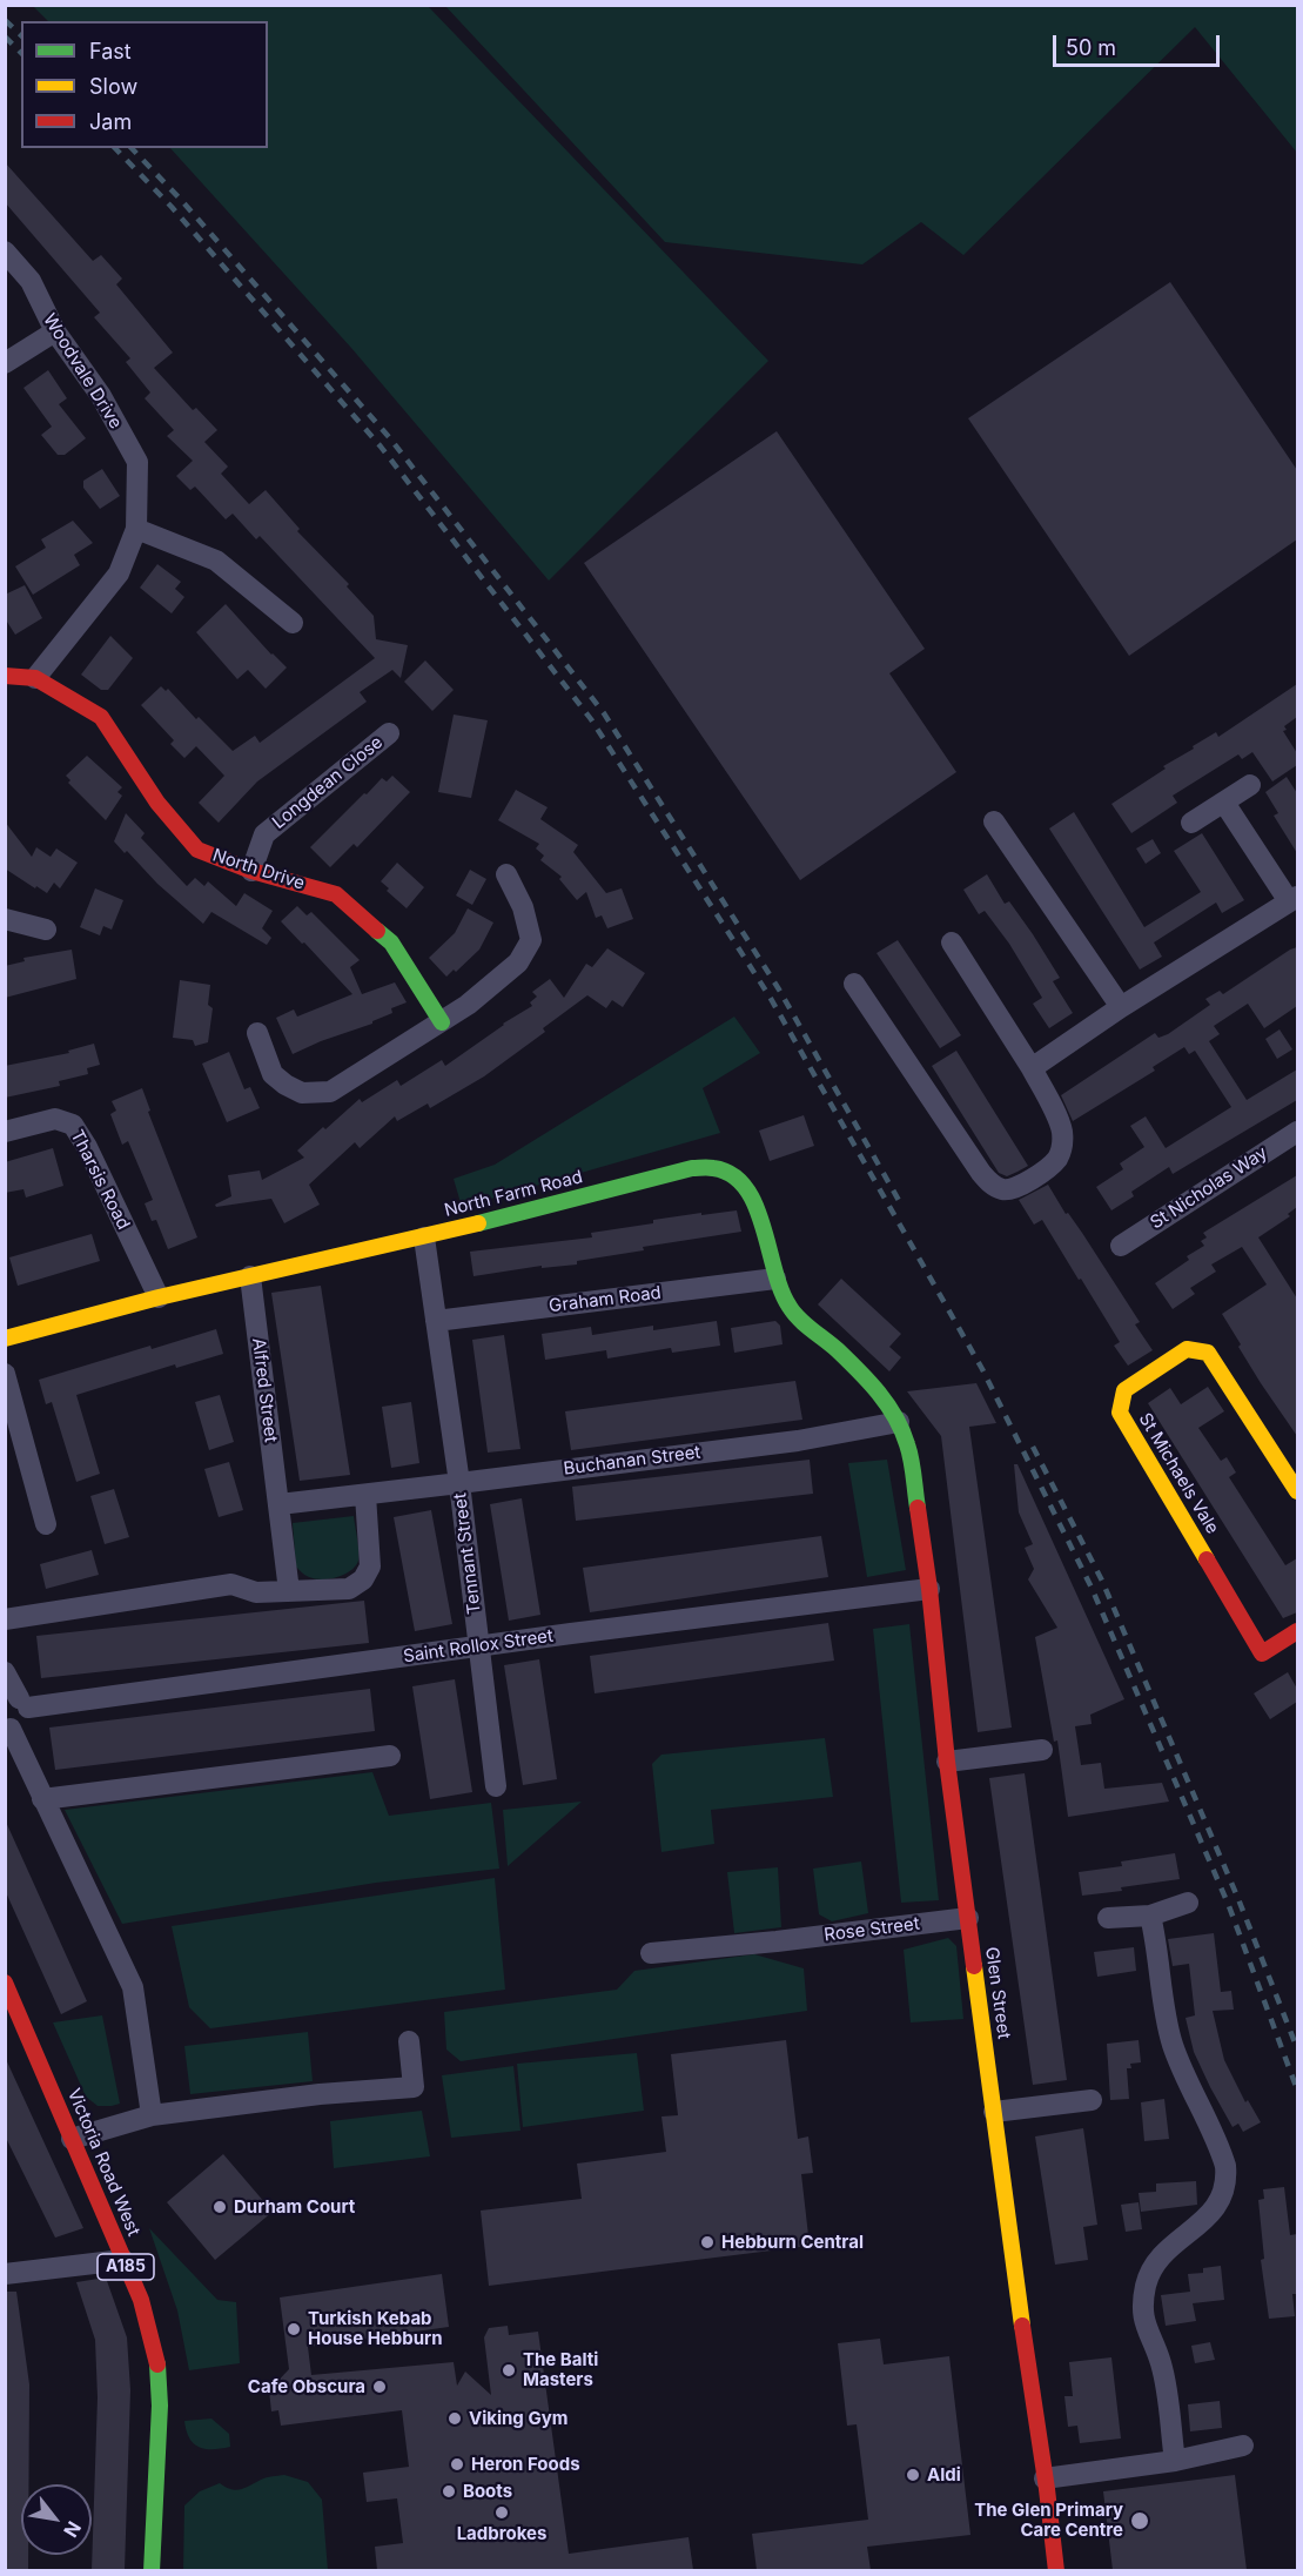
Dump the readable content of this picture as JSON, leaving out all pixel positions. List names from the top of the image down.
{
  "streets": {
    "street": [
      "Woodvale Drive",
      "Longdean Close",
      "North Drive",
      "Tharsis Road",
      "St Nicholas Way",
      "North Farm Road",
      "Graham Road",
      "Alfred Street",
      "Buchanan Street",
      "St Michaels Vale",
      "Tennant Street",
      "Saint Rollox Street",
      "Rose Street",
      "Glen Street",
      "Victoria Road West",
      "A185"
    ]
  },
  "crossings": [
    ["Woodvale Drive", "North Drive"],
    ["Longdean Close", "North Drive"],
    ["Tharsis Road", "North Farm Road"],
    ["North Farm Road", "Graham Road"],
    ["North Farm Road", "Alfred Street"],
    ["North Farm Road", "Buchanan Street"],
    ["North Farm Road", "Tennant Street"],
    ["North Farm Road", "Glen Street"],
    ["Graham Road", "Tennant Street"],
    ["Buchanan Street", "Tennant Street"],
    ["Buchanan Street", "Glen Street"],
    ["Tennant Street", "Saint Rollox Street"],
    ["Saint Rollox Street", "Glen Street"],
    ["Rose Street", "Glen Street"]
  ],
  "places": [
    "Durham Court",
    "Hebburn Central",
    "Turkish Kebab House Hebburn",
    "The Balti Masters",
    "Cafe Obscura",
    "Viking Gym",
    "Heron Foods",
    "Aldi",
    "Boots",
    "Ladbrokes",
    "The Glen Primary Care Centre"
  ],
  "legend": ["Fast", "Slow", "Jam"],
  "scale_bar": "50 m",
  "north": "bottom right"
}
